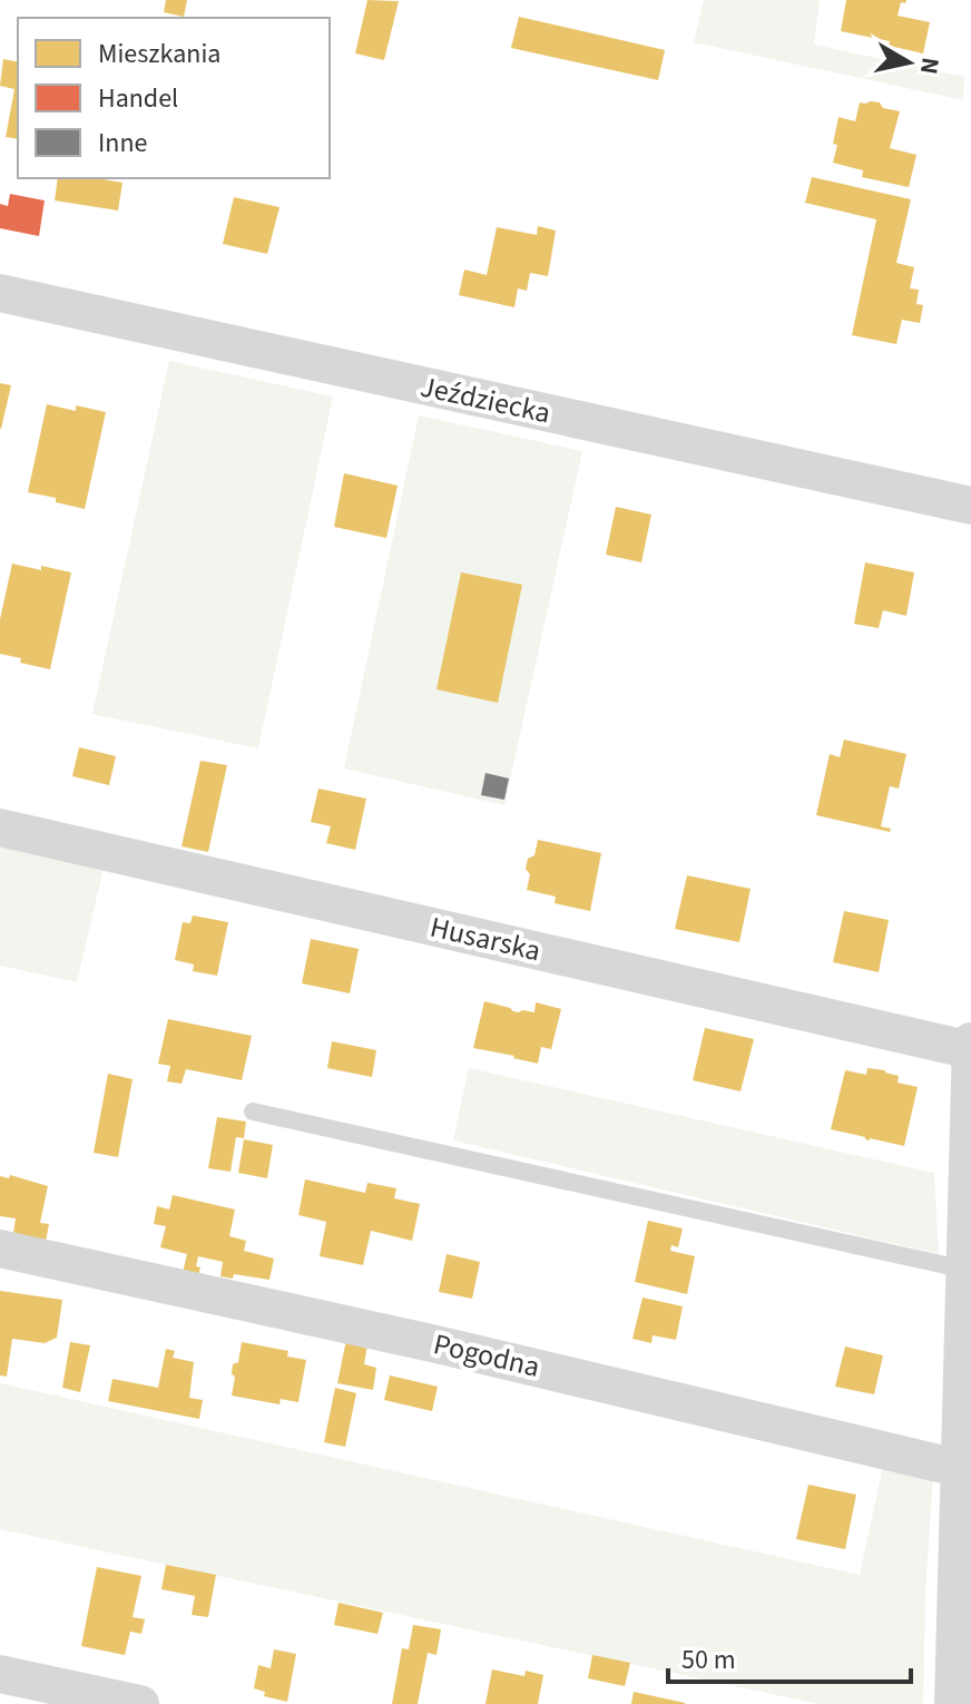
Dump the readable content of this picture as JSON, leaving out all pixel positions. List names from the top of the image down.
{
  "streets": {
    "street": ["Jeździecka", "Husarska", "Pogodna"]
  },
  "legend": ["Mieszkania", "Handel", "Inne"],
  "scale_bar": "50 m",
  "north": "right"
}
